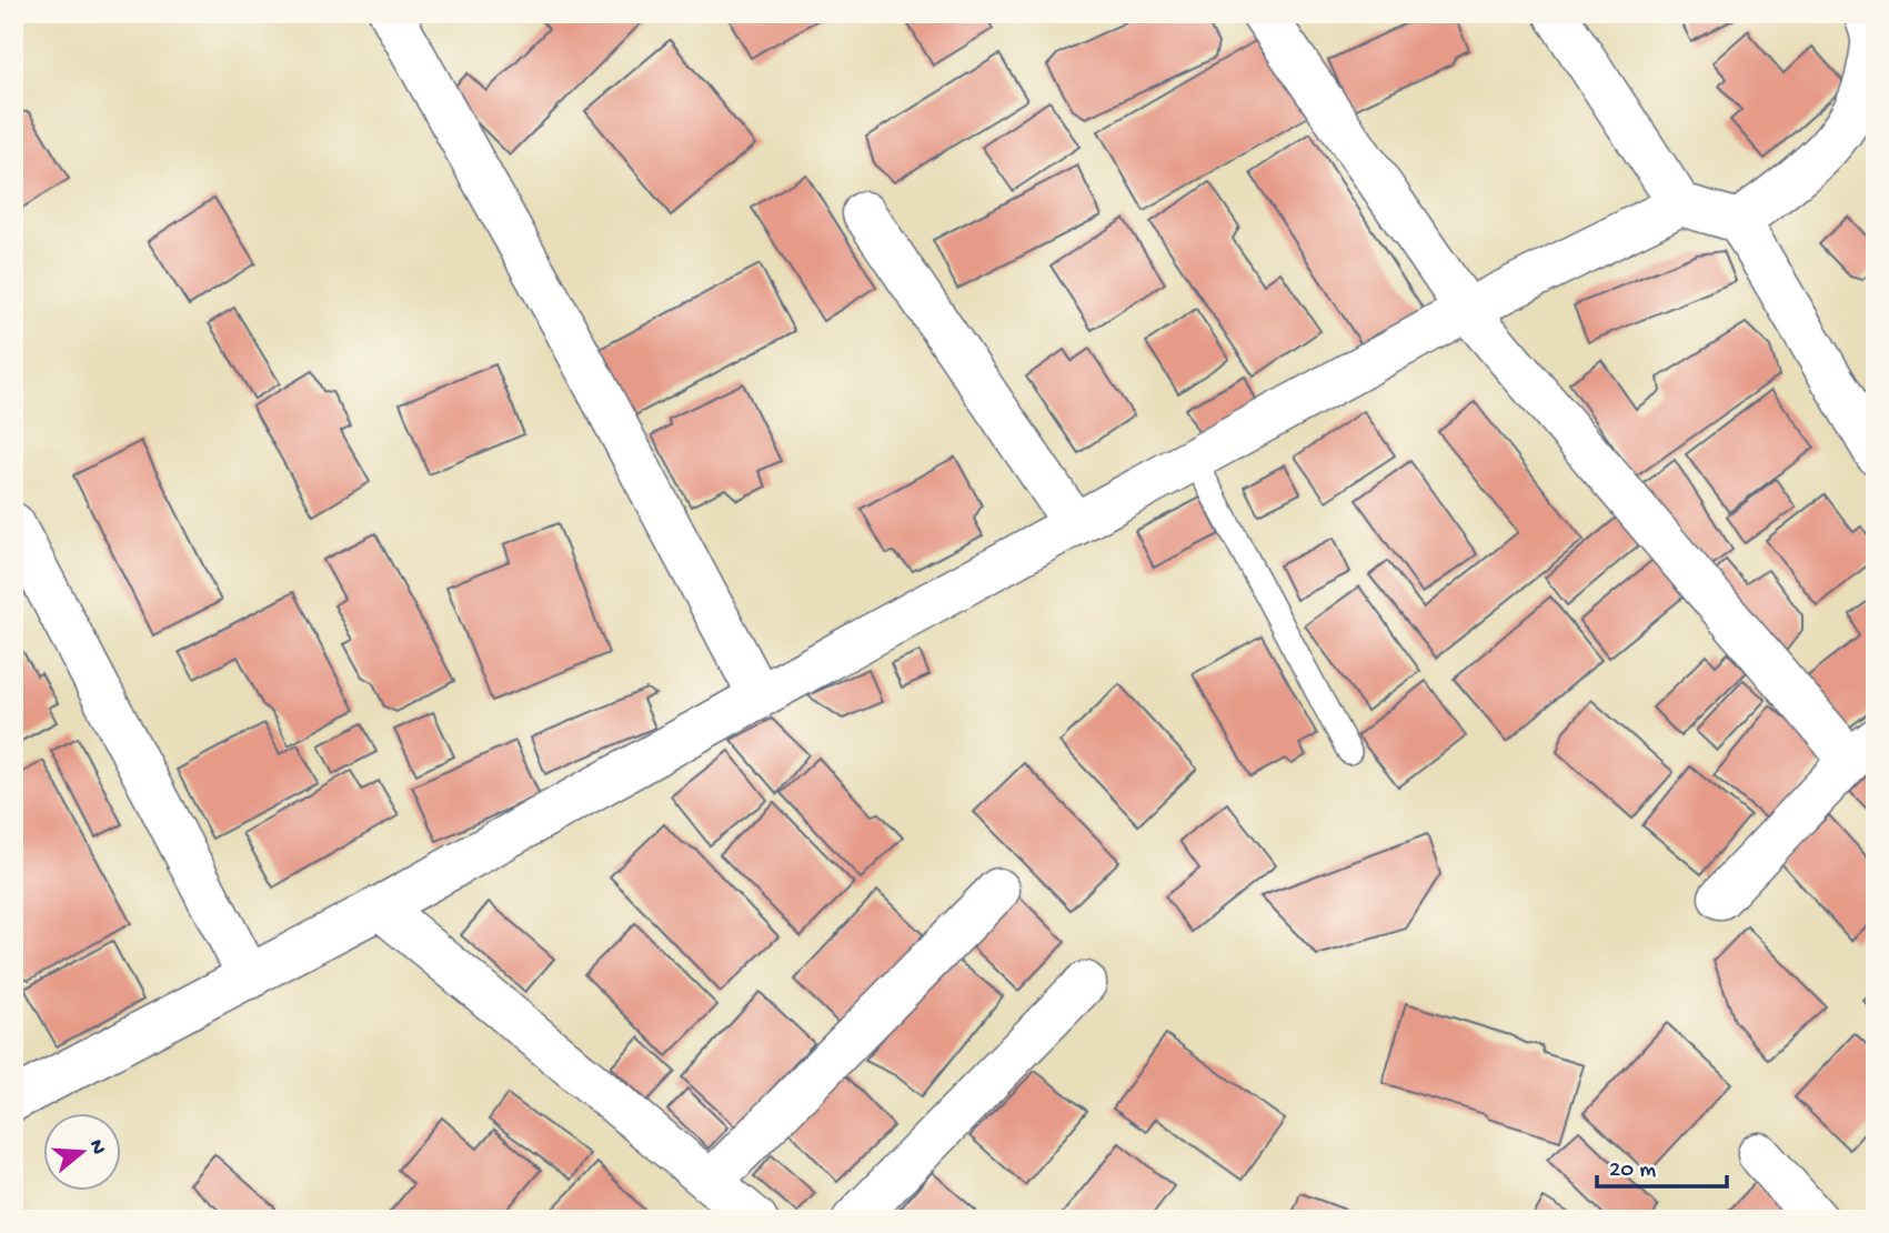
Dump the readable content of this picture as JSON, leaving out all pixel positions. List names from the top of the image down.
{
  "scale_bar": "20 m",
  "north": "right"
}
